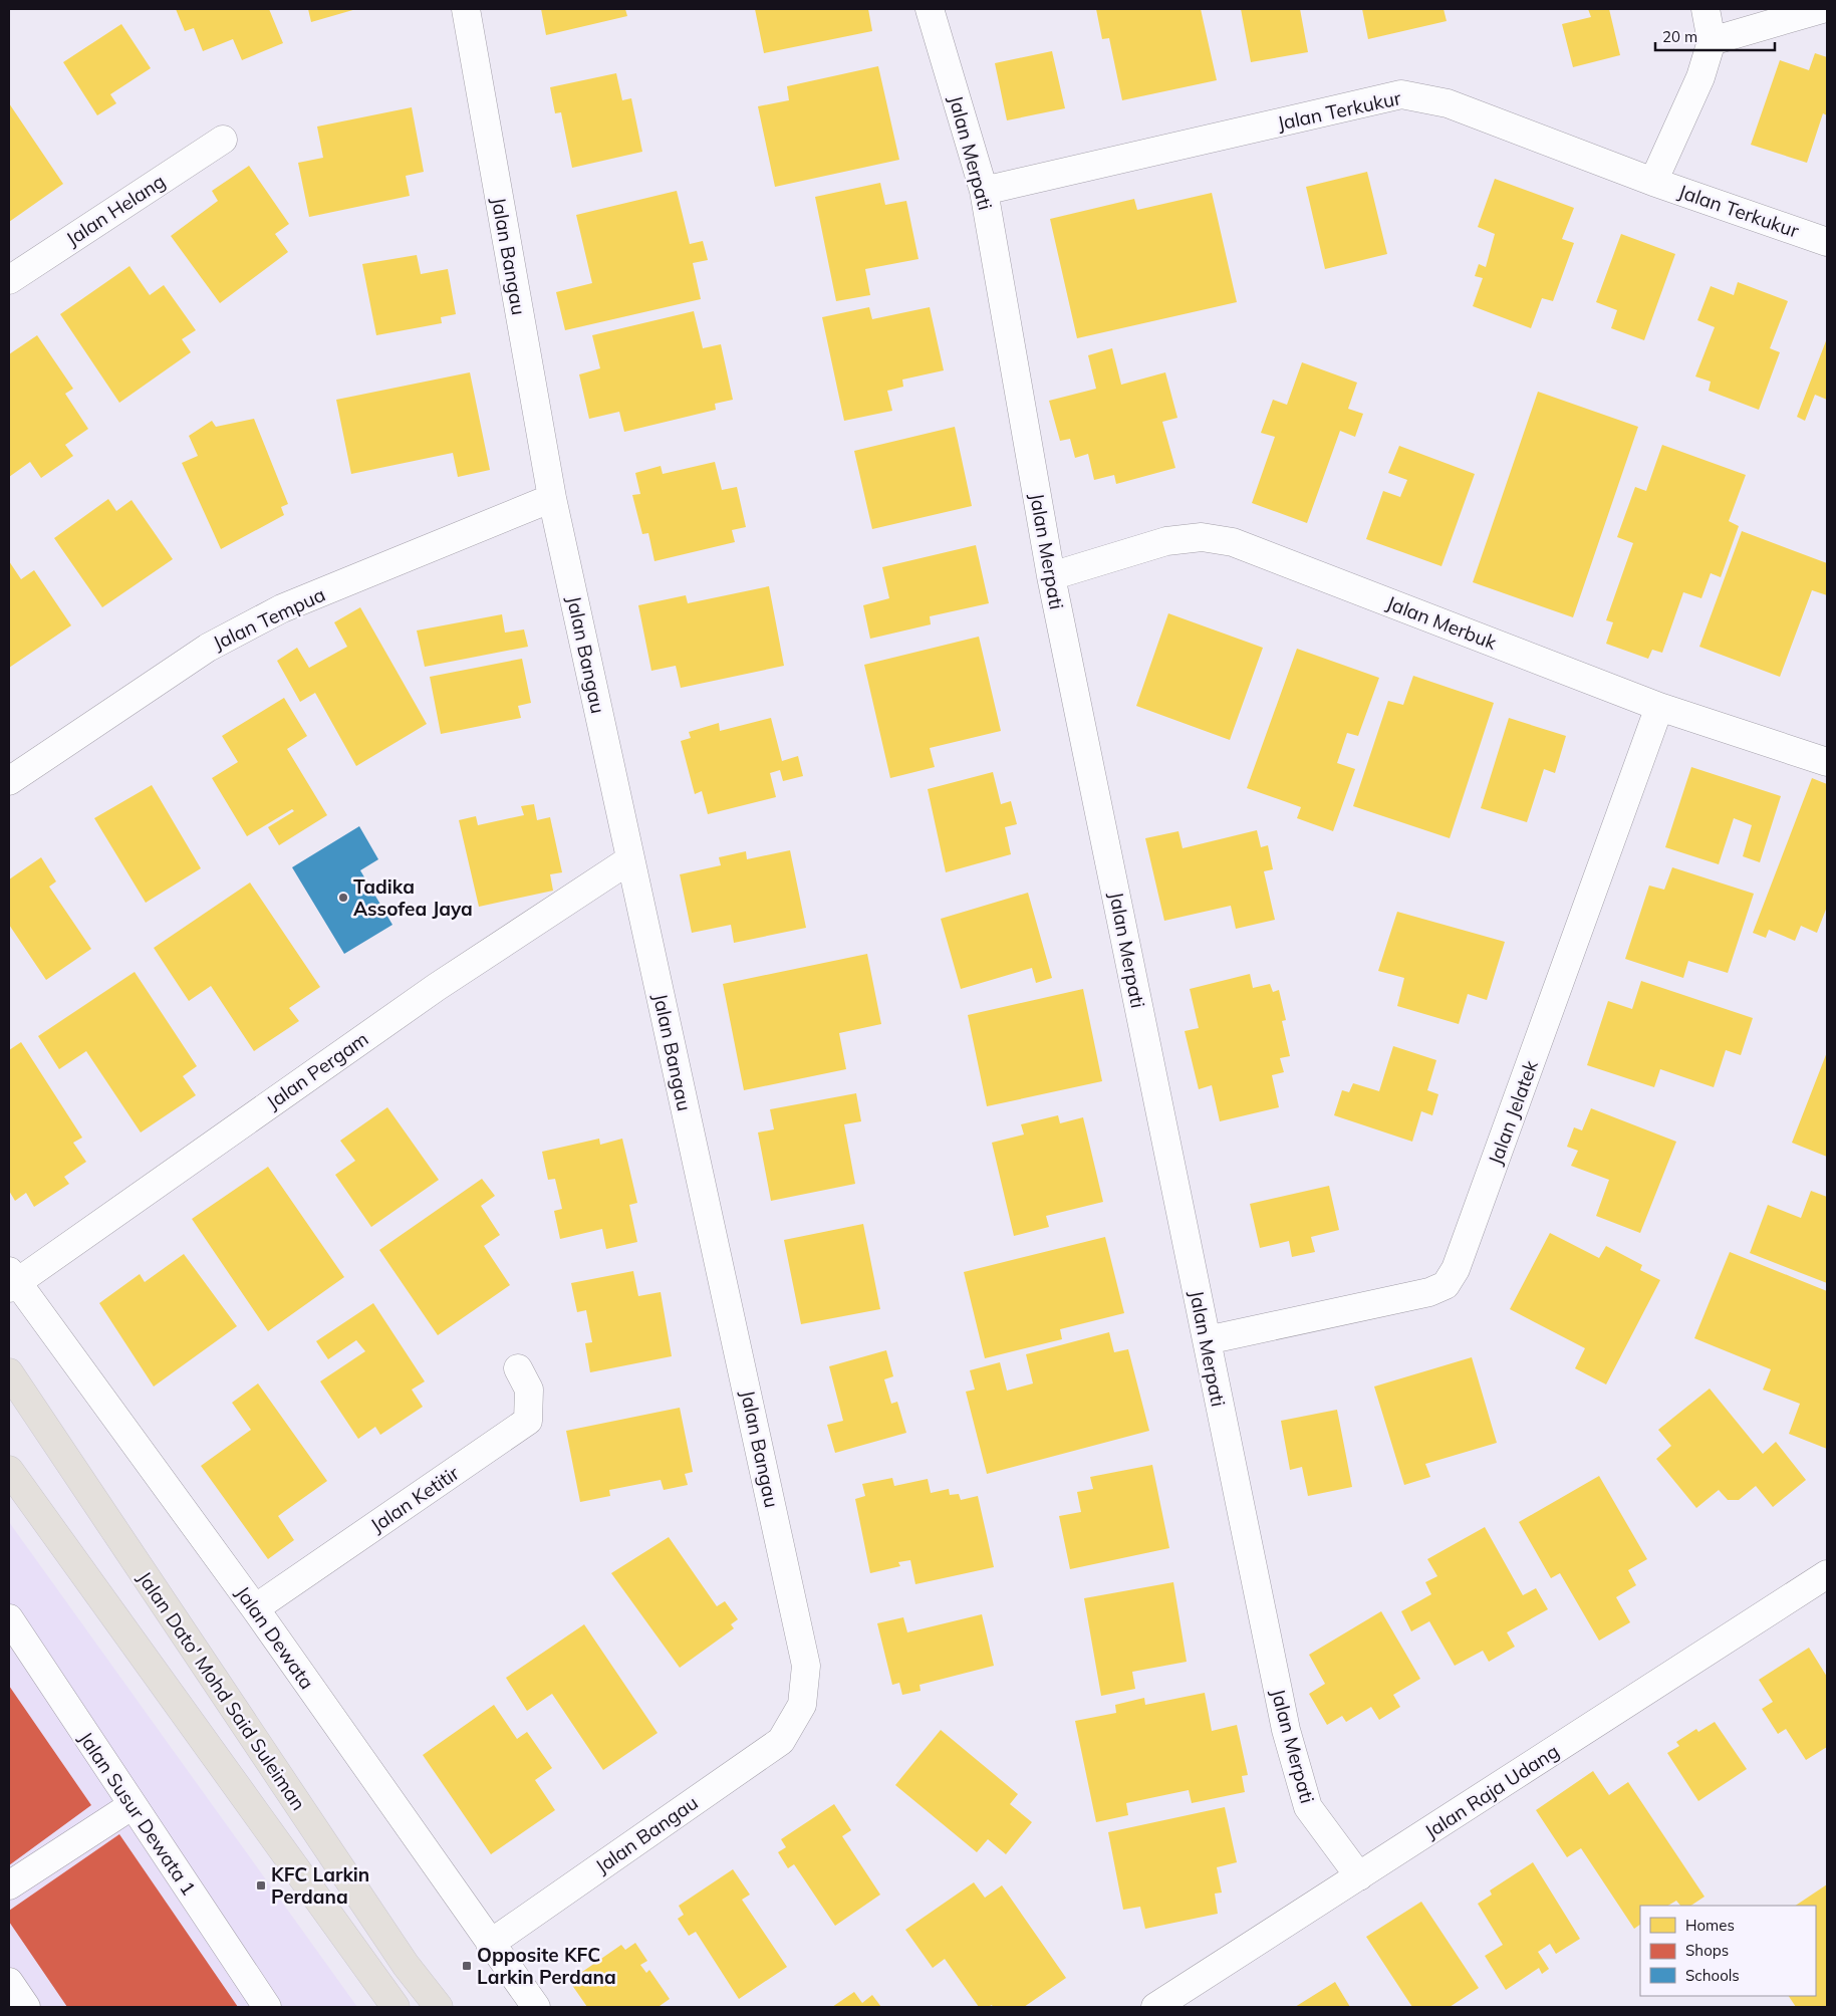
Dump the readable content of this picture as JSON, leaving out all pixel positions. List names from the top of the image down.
{
  "streets": {
    "main road": ["Jalan Dato' Mohd Said Suleiman"],
    "street": [
      "Jalan Terkukur",
      "Jalan Merpati",
      "Jalan Helang",
      "Jalan Bangau",
      "Jalan Tempua",
      "Jalan Merbuk",
      "Jalan Pergam",
      "Jalan Jelatek",
      "Jalan Ketitir",
      "Jalan Dewata",
      "Jalan Raja Udang",
      "Jalan Susur Dewata 1"
    ]
  },
  "crossings": [
    ["Jalan Terkukur", "Jalan Merpati"],
    ["Jalan Merpati", "Jalan Merbuk"],
    ["Jalan Merpati", "Jalan Jelatek"],
    ["Jalan Merpati", "Jalan Raja Udang"],
    ["Jalan Bangau", "Jalan Tempua"],
    ["Jalan Bangau", "Jalan Pergam"],
    ["Jalan Bangau", "Jalan Dewata"],
    ["Jalan Merbuk", "Jalan Jelatek"],
    ["Jalan Pergam", "Jalan Dewata"],
    ["Jalan Ketitir", "Jalan Dewata"]
  ],
  "places": {
    "other": ["Tadika Assofea Jaya"],
    "transit": ["KFC Larkin Perdana", "Opposite KFC Larkin Perdana"]
  },
  "legend": ["Homes", "Shops", "Schools"],
  "scale_bar": "20 m"
}
